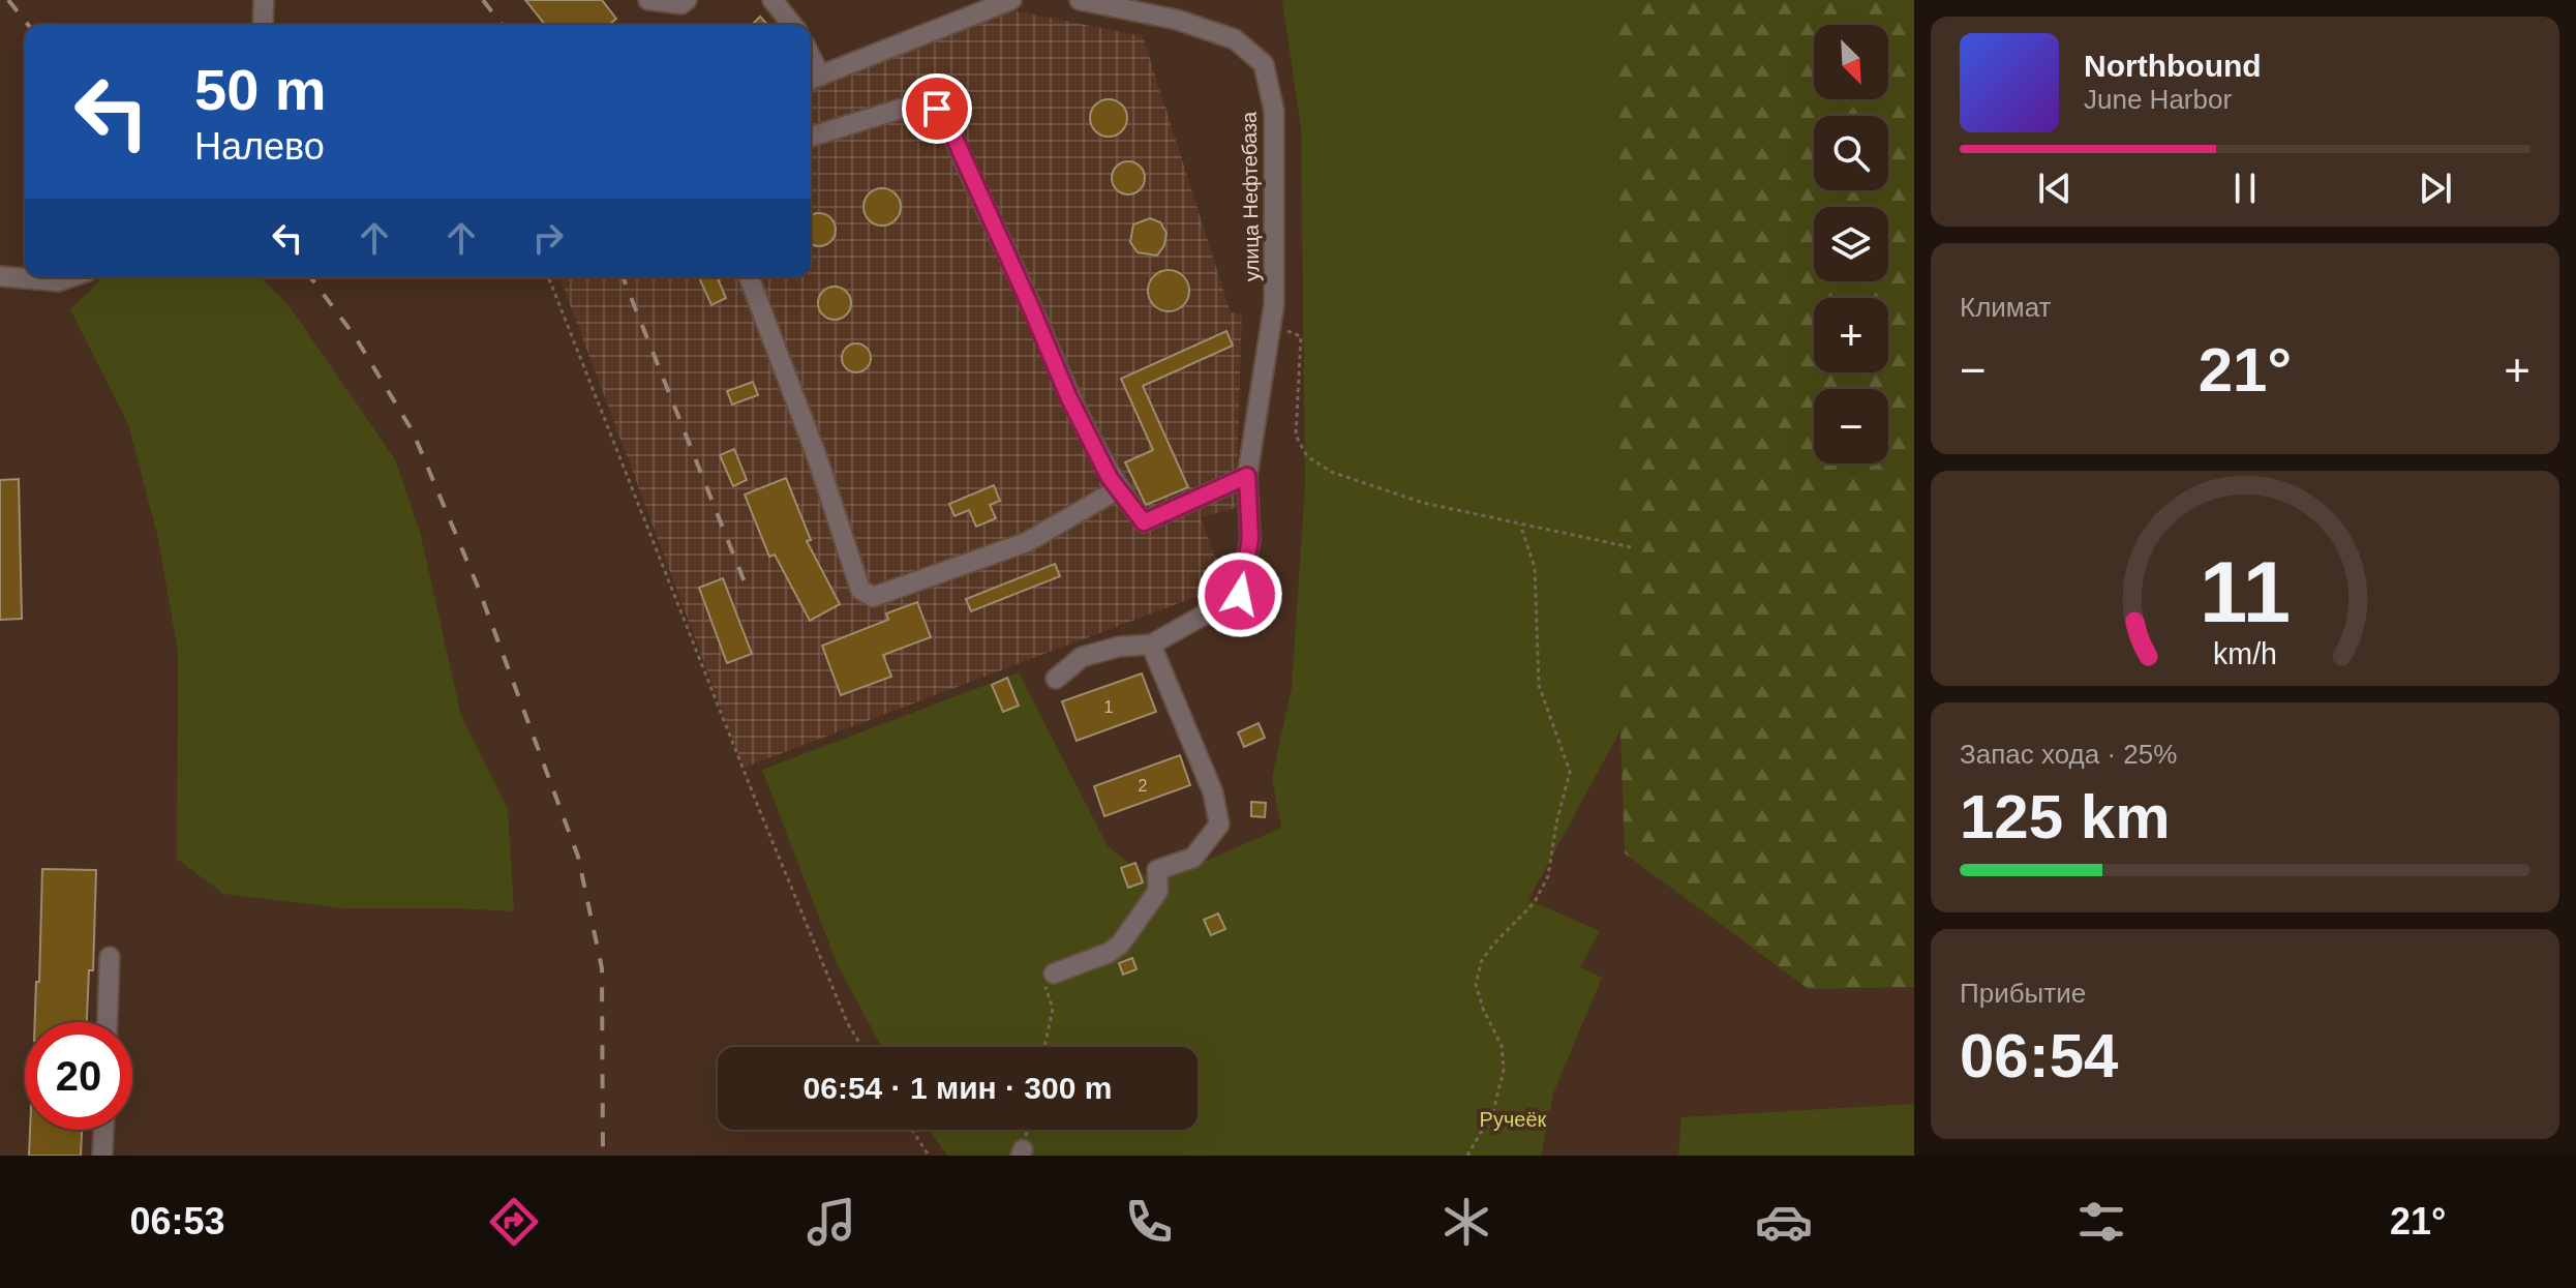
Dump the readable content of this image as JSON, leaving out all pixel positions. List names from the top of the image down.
{
  "streets": {
    "street": ["улица Нефтебаза"]
  },
  "parks": ["Ручеёк"],
  "house_numbers": ["1", "2"],
  "north": "bottom right",
  "page": {
    "map_buttons": ["+", "−"],
    "turn": ["50 m", "Налево"],
    "song": ["Northbound", "June Harbor"],
    "tile": [
      "Климат",
      ["Запас хода · 25%", "125 km"],
      ["Прибытие", "06:54"]
    ],
    "heat": ["−", "21°", "+"],
    "limit": "20",
    "trip": "06:54 · 1 мин · 300 m",
    "tabs": ["06:53", "21°"],
    "gauge": ["11", "km/h"]
  }
}
